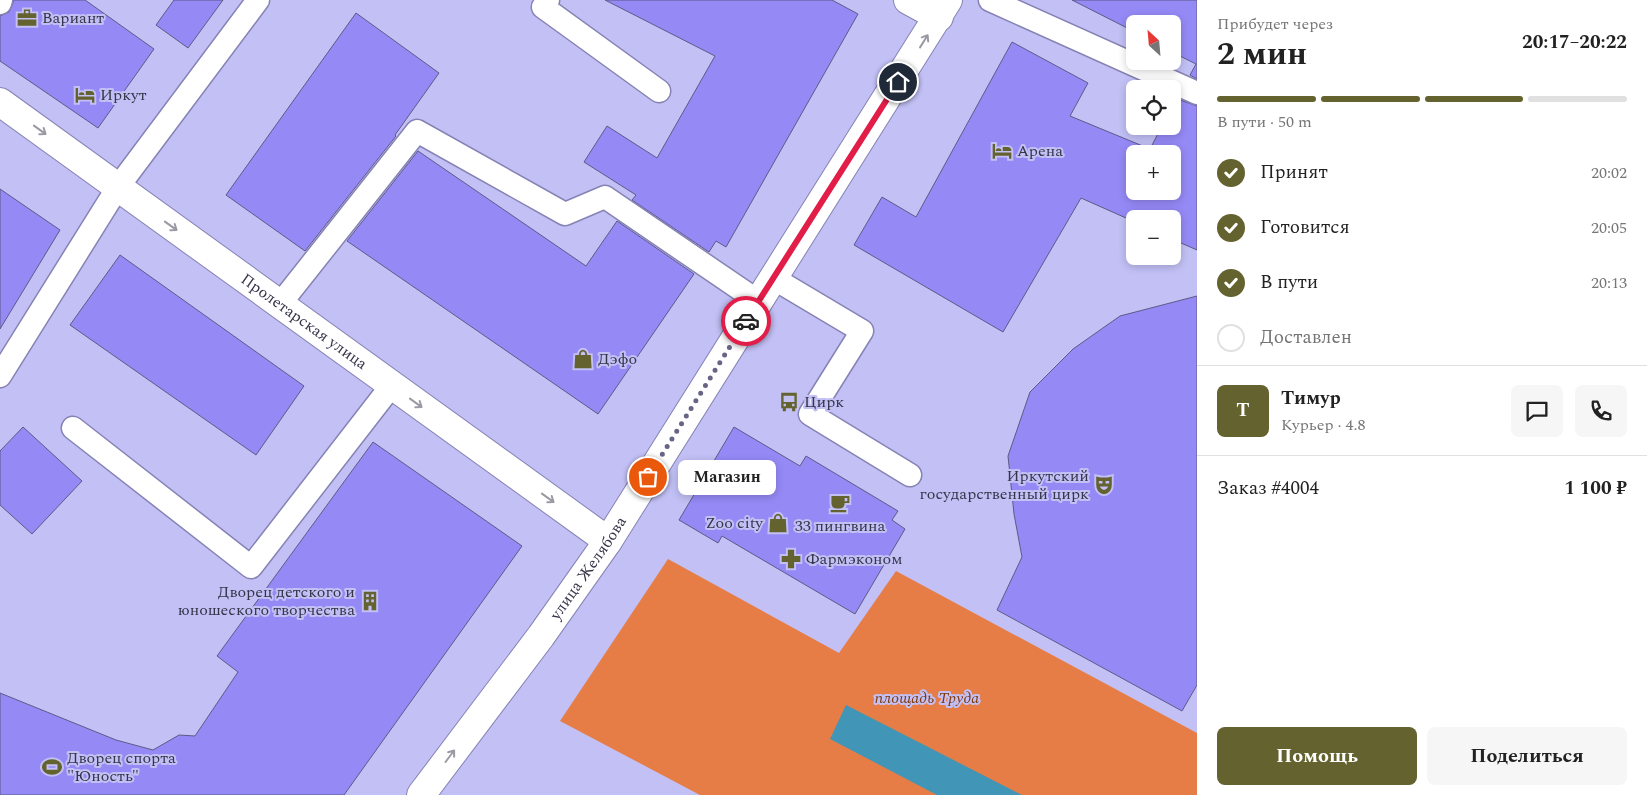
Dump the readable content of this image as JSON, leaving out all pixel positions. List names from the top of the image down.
{
  "streets": {
    "street": ["Пролетарская улица", "улица Желябова"]
  },
  "crossings": [
    ["Пролетарская улица", "улица Желябова"]
  ],
  "one_way": ["Пролетарская улица", "улица Желябова"],
  "parks": ["площадь Труда"],
  "places": {
    "office": ["Вариант"],
    "hotel": ["Иркут", "Арена"],
    "shop": ["Дэфо", "Zoo city"],
    "bus stop": ["Цирк"],
    "other": ["Магазин"],
    "theatre": ["Иркутский государственный цирк"],
    "cafe": ["33 пингвина"],
    "pharmacy": ["Фармэконом"],
    "building": ["Дворец детского и юношеского творчества"],
    "sports": ["Дворец спорта \"Юность\""]
  },
  "north": "top left",
  "page": {
    "heading": ["2 мин", "Прибудет через", "20:17–20:22"],
    "panel": [
      "Тимур",
      "Курьер · 4.8",
      "Заказ #4004",
      "1 100 ₽"
    ],
    "map_buttons": ["+", "−"],
    "bar": "В пути · 50 m",
    "list": [
      ["Принят", "20:02"],
      ["Готовится", "20:05"],
      ["В пути", "20:13"],
      "Доставлен"
    ],
    "round": "Т",
    "bubble": "Магазин",
    "buttons": ["Помощь", "Поделиться"]
  }
}
